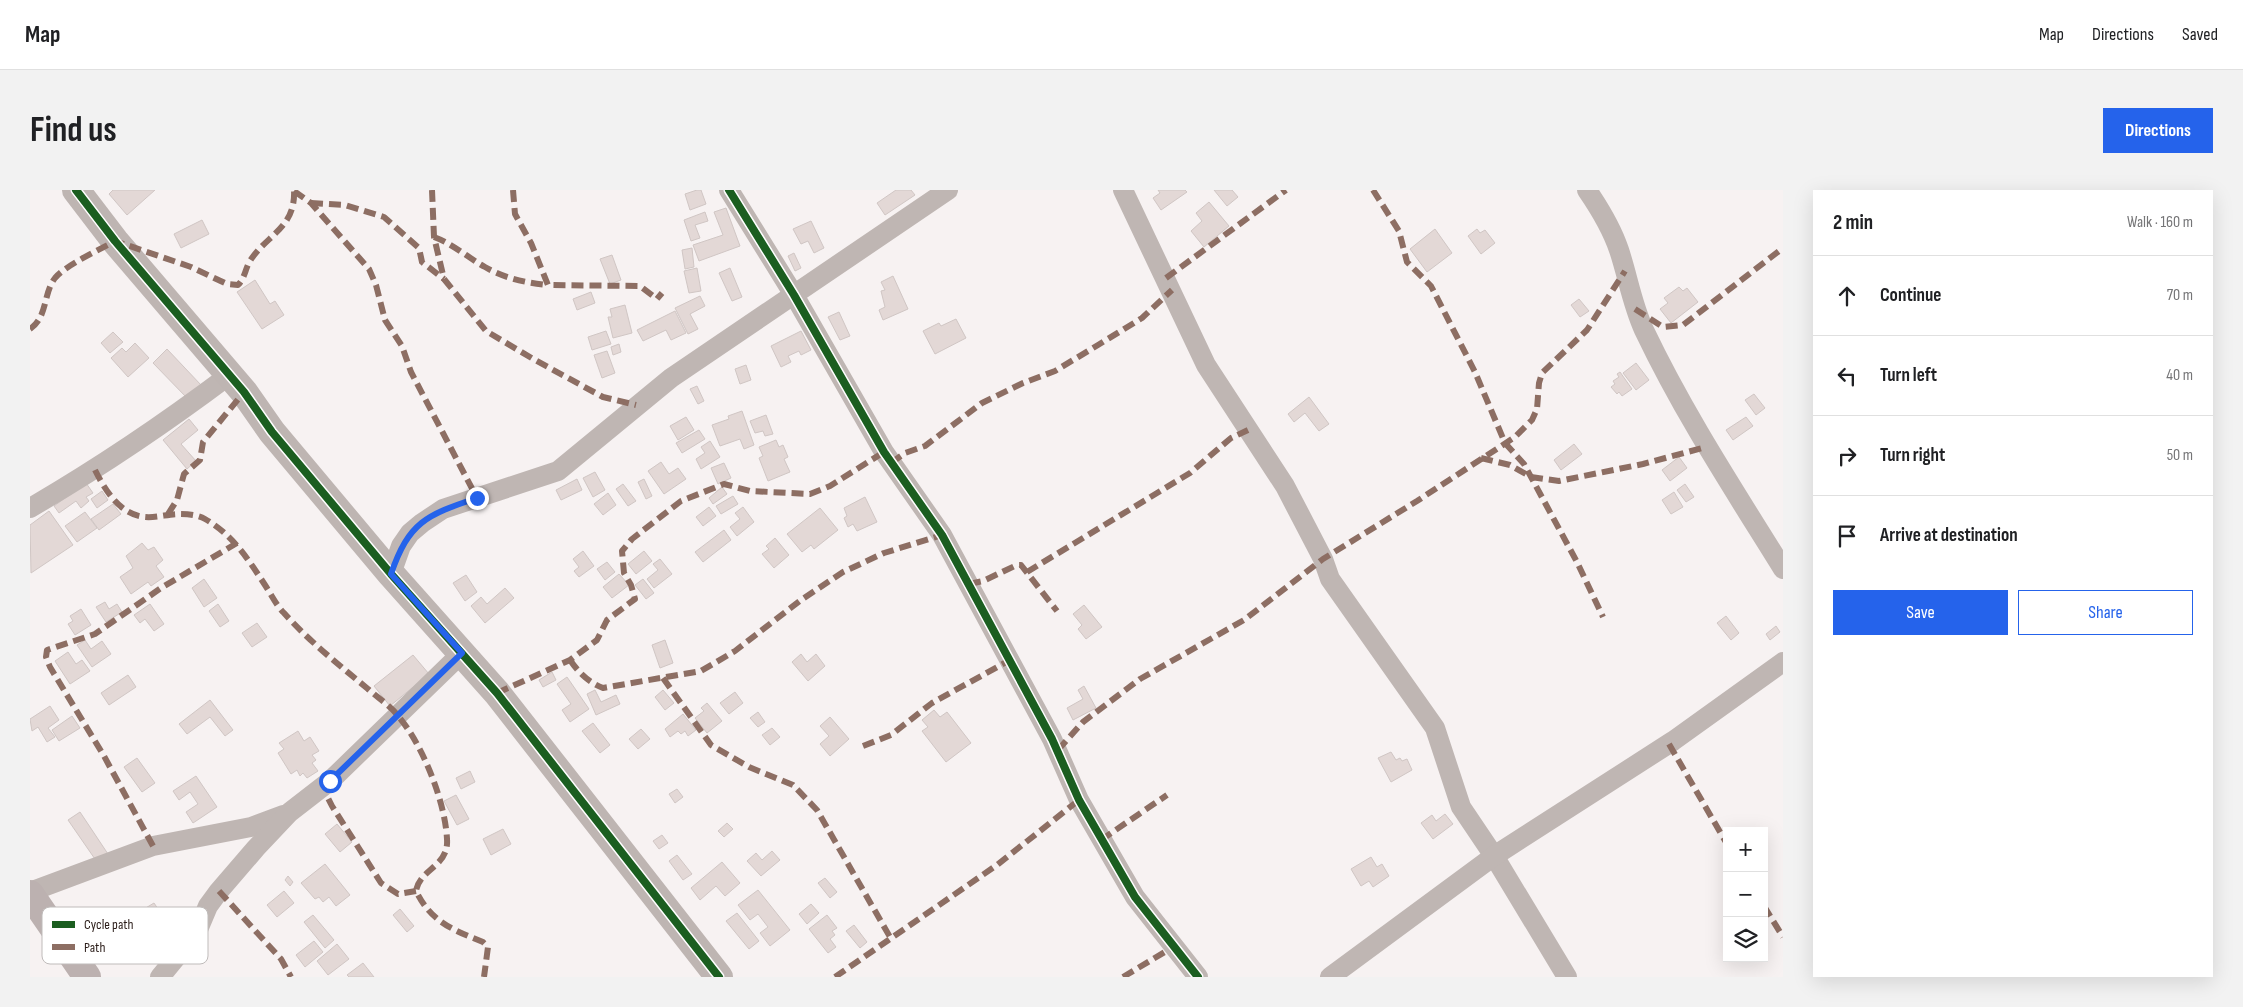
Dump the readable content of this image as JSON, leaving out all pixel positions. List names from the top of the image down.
{
  "legend": ["Cycle path", "Path"],
  "page": {
    "header": "Map",
    "nav": ["Map", "Directions", "Saved"],
    "buttons": [
      "Directions",
      ["Save", "Share"]
    ],
    "title": "Find us",
    "heading": ["2 min", "Walk · 160 m"],
    "list": [
      ["Continue", "70 m"],
      ["Turn left", "40 m"],
      ["Turn right", "50 m"],
      "Arrive at destination"
    ],
    "map_buttons": ["+", "−"]
  }
}
